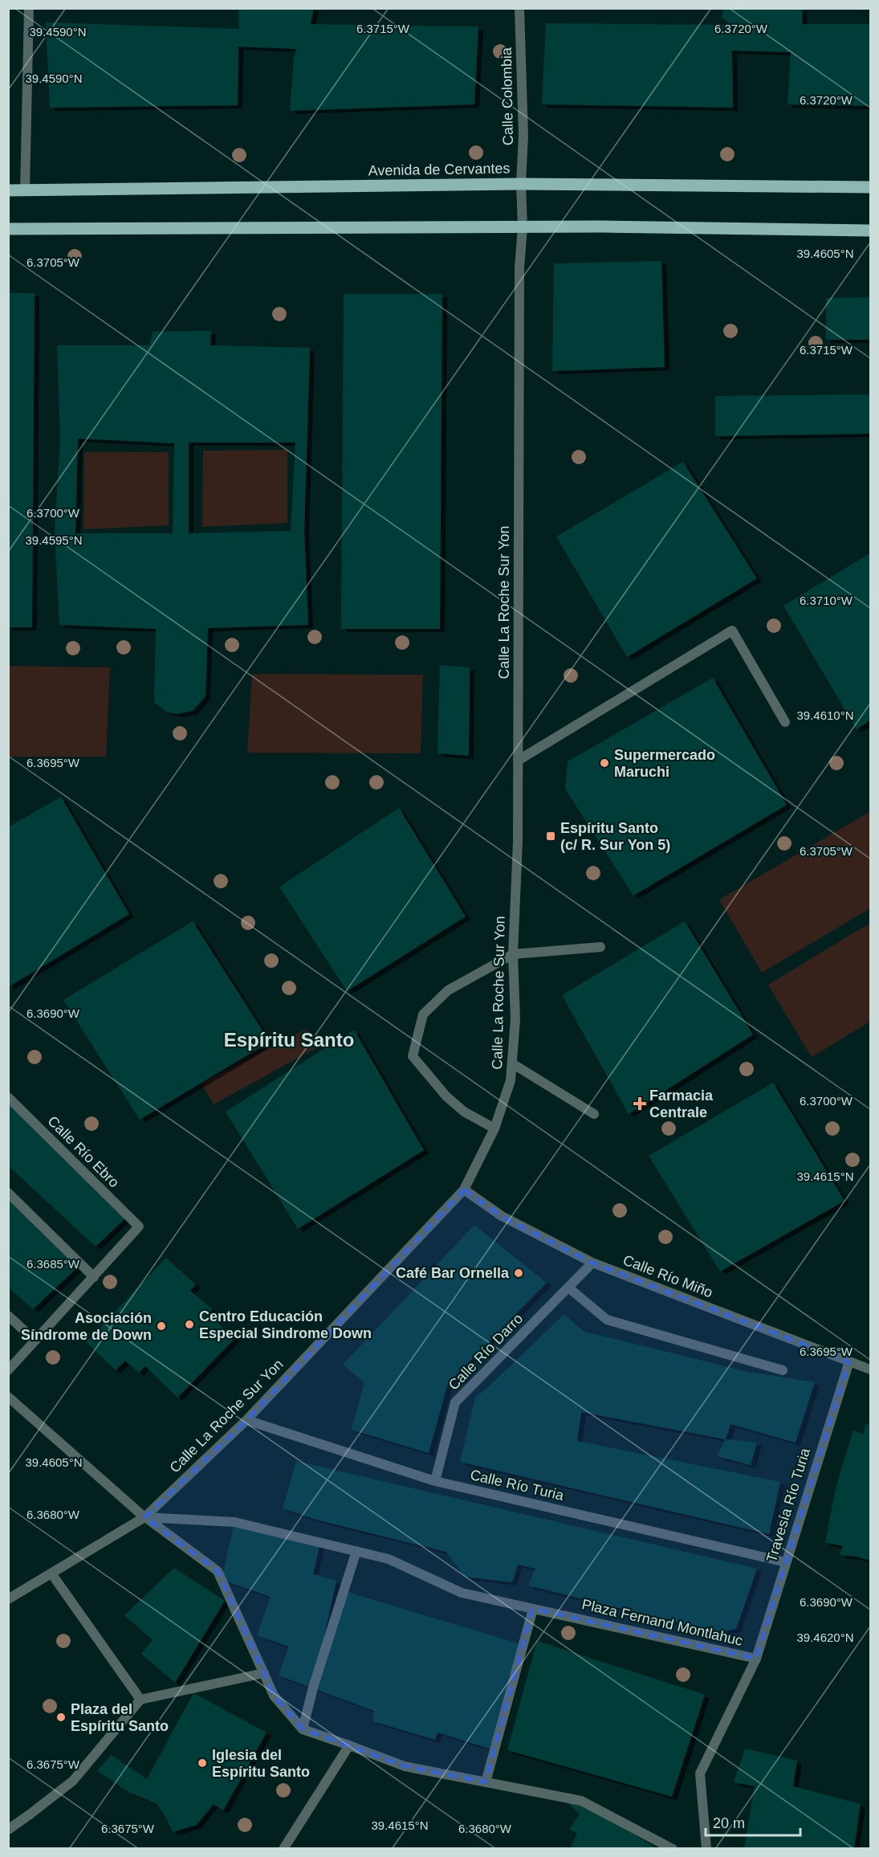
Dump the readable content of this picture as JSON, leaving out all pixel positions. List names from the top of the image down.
{
  "streets": {
    "main road": ["Avenida de Cervantes"],
    "street": [
      "Calle Colombia",
      "Calle La Roche Sur Yon",
      "Calle Río Ebro",
      "Calle Río Miño",
      "Calle Río Darro",
      "Calle Río Turia",
      "Travesía Río Turia",
      "Plaza Fernand Montlahuc"
    ]
  },
  "crossings": [
    ["Calle Colombia", "Avenida de Cervantes"],
    ["Calle Colombia", "Calle La Roche Sur Yon"],
    ["Calle La Roche Sur Yon", "Calle Río Miño"],
    ["Calle La Roche Sur Yon", "Calle Río Turia"],
    ["Calle La Roche Sur Yon", "Plaza Fernand Montlahuc"],
    ["Calle Río Miño", "Calle Río Darro"],
    ["Calle Río Miño", "Travesía Río Turia"],
    ["Calle Río Darro", "Calle Río Turia"],
    ["Calle Río Turia", "Travesía Río Turia"],
    ["Travesía Río Turia", "Plaza Fernand Montlahuc"]
  ],
  "districts": ["Espíritu Santo"],
  "places": {
    "other": [
      "Supermercado Maruchi",
      "Café Bar Ornella",
      "Centro Educación Especial Sindrome Down",
      "Asociación Síndrome de Down",
      "Plaza del Espíritu Santo",
      "Iglesia del Espíritu Santo"
    ],
    "transit": ["Espíritu Santo (c/ R. Sur Yon 5)"],
    "health": ["Farmacia Centrale"]
  },
  "scale_bar": "20 m",
  "coordinates": [
    "6.3715°W",
    "6.3720°W",
    "39.4590°N",
    "39.4605°N",
    "6.3705°W",
    "6.3700°W",
    "39.4595°N",
    "6.3710°W",
    "39.4610°N",
    "6.3695°W",
    "6.3690°W",
    "39.4615°N",
    "6.3685°W",
    "6.3680°W",
    "39.4620°N",
    "6.3675°W"
  ]
}
